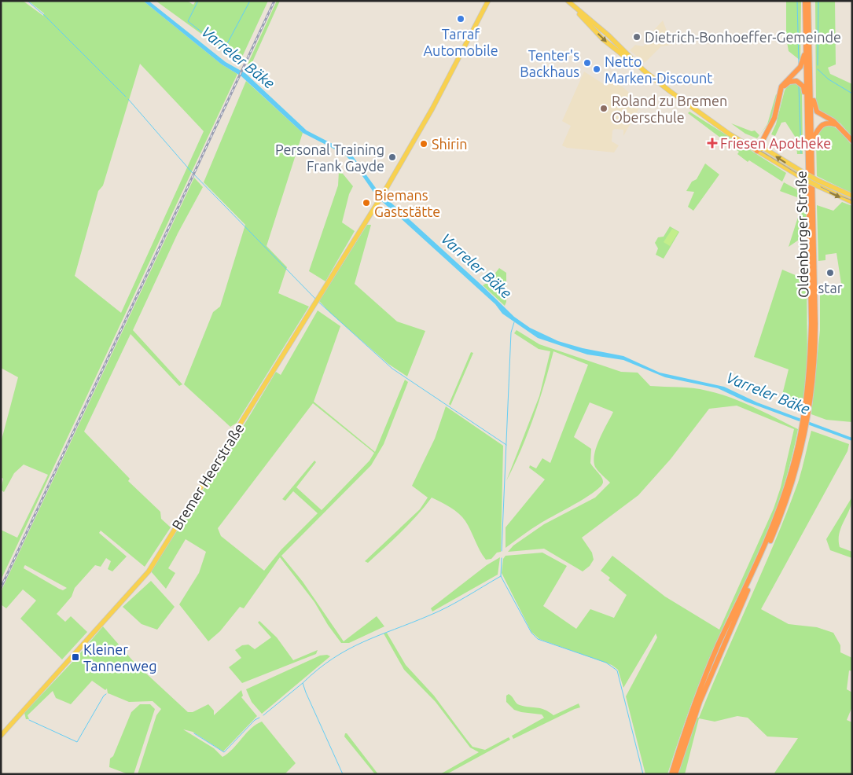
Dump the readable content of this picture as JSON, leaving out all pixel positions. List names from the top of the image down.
{
  "streets": {
    "highway": ["Oldenburger Straße"],
    "main road": ["Bremer Heerstraße"]
  },
  "water": ["Varreler Bäke"],
  "places": {
    "other": [
      "Tarraf Automobile",
      "Dietrich-Bonhoeffer-Gemeinde",
      "Tenter's Backhaus",
      "Netto Marken-Discount",
      "Roland zu Bremen Oberschule",
      "Shirin",
      "Personal Training Frank Gayde",
      "Biemans Gaststätte",
      "star"
    ],
    "health": ["Friesen Apotheke"],
    "transit": ["Kleiner Tannenweg"]
  }
}
